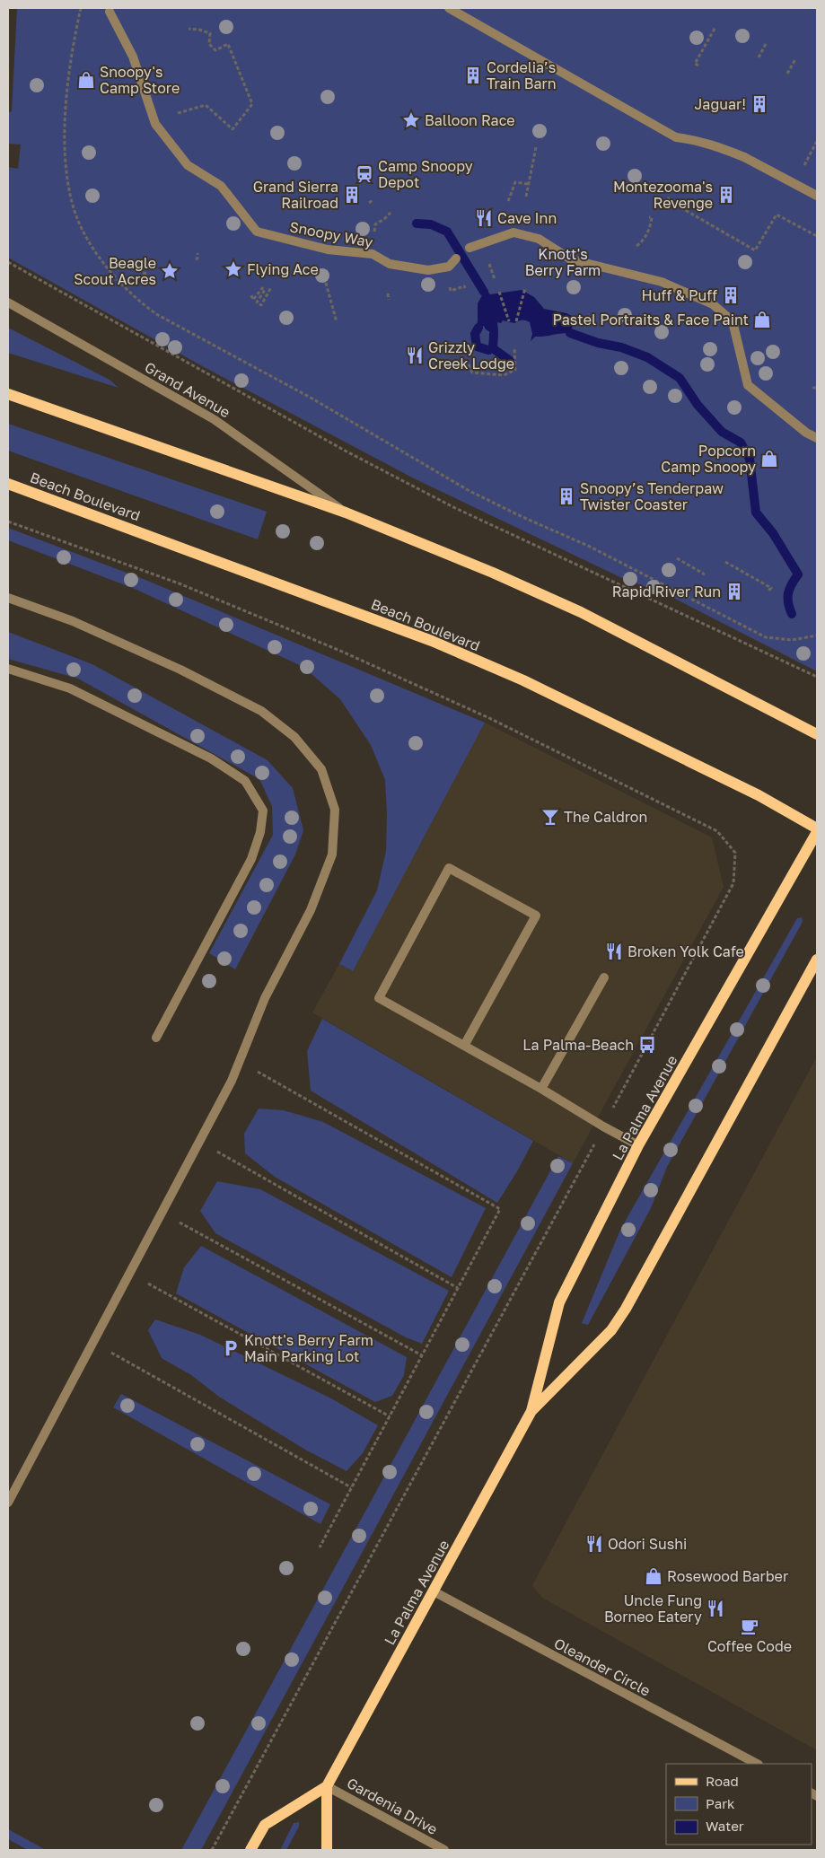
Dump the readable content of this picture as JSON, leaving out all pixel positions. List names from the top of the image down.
{
  "streets": {
    "main road": ["Beach Boulevard", "La Palma Avenue"],
    "street": [
      "Snoopy Way",
      "Grand Avenue",
      "Oleander Circle",
      "Gardenia Drive"
    ]
  },
  "crossings": [
    ["La Palma Avenue", "Oleander Circle"],
    ["La Palma Avenue", "Gardenia Drive"]
  ],
  "parks": ["Knott's Berry Farm"],
  "places": {
    "building": [
      "Cordelia’s Train Barn",
      "Jaguar!",
      "Grand Sierra Railroad",
      "Montezooma's Revenge",
      "Huff & Puff",
      "Snoopy’s Tenderpaw Twister Coaster",
      "Rapid River Run"
    ],
    "shop": [
      "Snoopy's Camp Store",
      "Pastel Portraits & Face Paint",
      "Popcorn Camp Snoopy",
      "Rosewood Barber"
    ],
    "place": ["Balloon Race", "Flying Ace", "Beagle Scout Acres"],
    "station": ["Camp Snoopy Depot"],
    "restaurant": [
      "Cave Inn",
      "Grizzly Creek Lodge",
      "Broken Yolk Cafe",
      "Odori Sushi",
      "Uncle Fung Borneo Eatery"
    ],
    "bar": ["The Caldron"],
    "bus stop": ["La Palma-Beach"],
    "parking": ["Knott's Berry Farm Main Parking Lot"],
    "cafe": ["Coffee Code"]
  },
  "legend": ["Road", "Park", "Water"]
}
